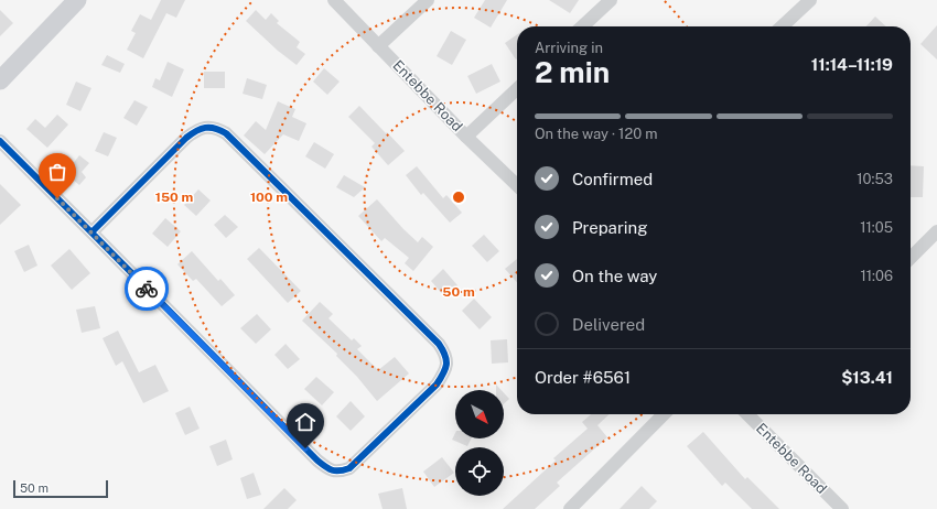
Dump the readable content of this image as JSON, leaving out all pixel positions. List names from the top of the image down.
{
  "streets": {
    "street": ["Entebbe Road"]
  },
  "scale_bar": "50 m",
  "north": "bottom right",
  "page": {
    "heading": ["2 min", "Arriving in", "11:14–11:19"],
    "panel": ["Order #6561", "$13.41"],
    "bar": "On the way · 120 m",
    "list": [
      ["Confirmed", "10:53"],
      ["Preparing", "11:05"],
      ["On the way", "11:06"],
      "Delivered"
    ],
    "scale": "50 m"
  },
  "rings": ["150 m", "100 m", "50 m"]
}
